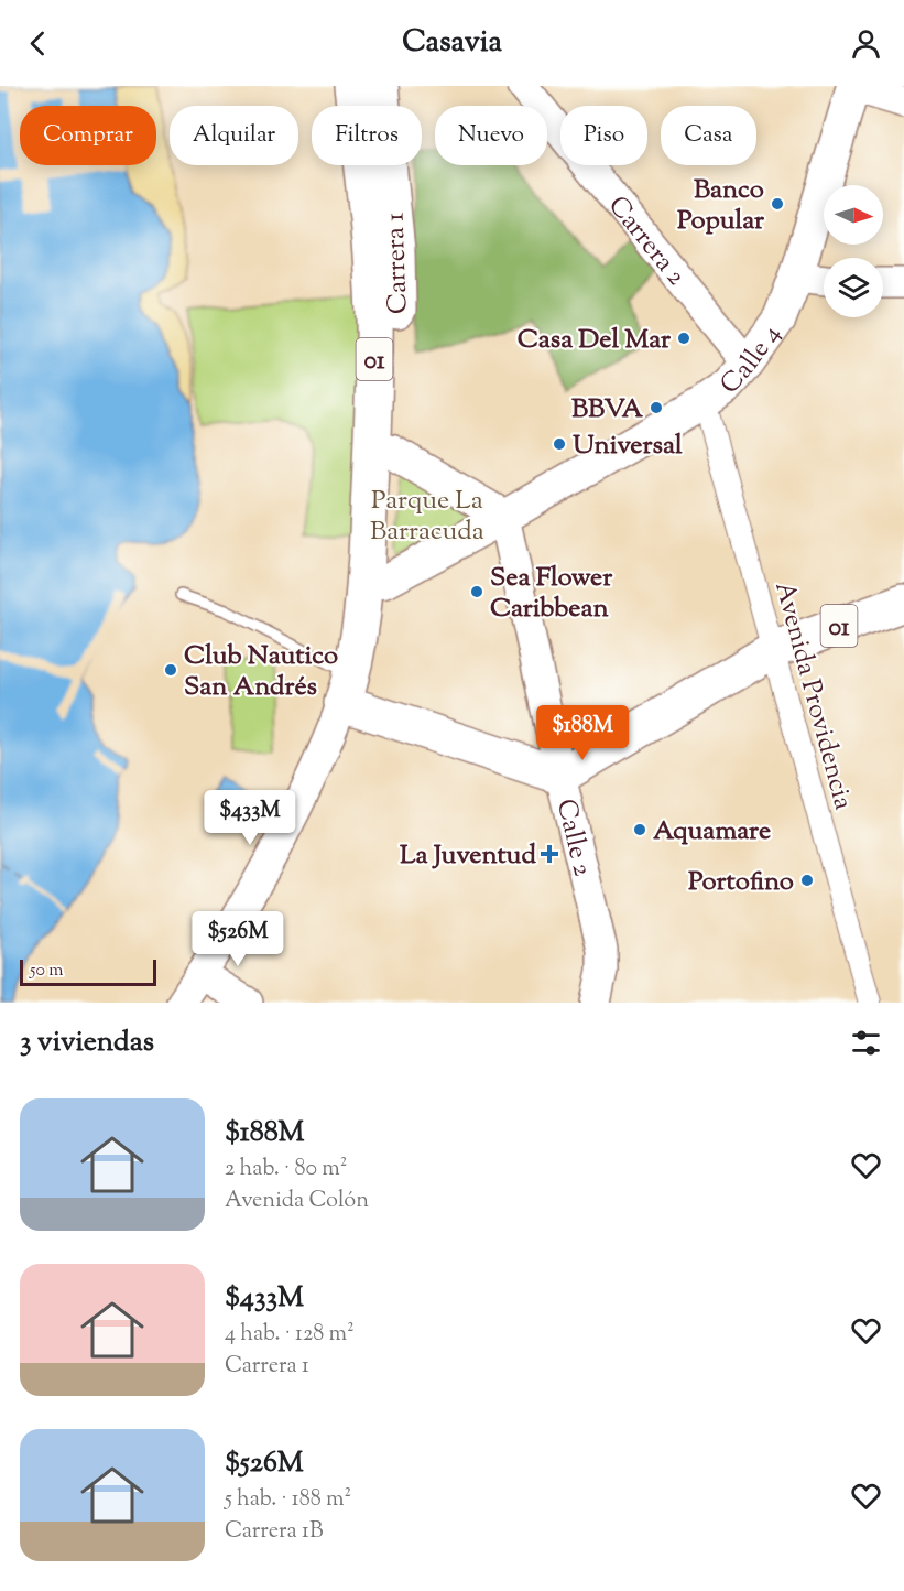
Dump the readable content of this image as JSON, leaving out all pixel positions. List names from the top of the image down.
{
  "streets": {
    "highway": ["Carrera 1", "01"],
    "main road": ["Calle 4"],
    "street": ["Carrera 2", "Avenida Providencia", "Calle 2"]
  },
  "crossings": [
    ["Carrera 2", "Calle 4"],
    ["Carrera 1", "Calle 4"],
    ["Calle 4", "Avenida Providencia"],
    ["Calle 4", "Calle 2"],
    ["01", "Avenida Providencia"],
    ["01", "Calle 2"]
  ],
  "parks": ["Parque La Barracuda"],
  "places": {
    "other": [
      "Banco Popular",
      "Casa Del Mar",
      "BBVA",
      "Universal",
      "Sea Flower Caribbean",
      "Club Nautico San Andrés",
      "Aquamare",
      "Portofino"
    ],
    "health": ["La Juventud"]
  },
  "scale_bar": "50 m",
  "north": "right",
  "page": {
    "header": "Casavia",
    "chip": [
      "Comprar",
      "Alquilar",
      "Filtros",
      "Nuevo",
      "Piso",
      "Casa"
    ],
    "price": ["$188M", "$433M", "$526M"],
    "scale": "50 m",
    "heading": "3 viviendas",
    "list": [
      {
        "name": "$188M",
        "note": "2 hab. · 80 m² · Avenida Colón"
      },
      {
        "name": "$433M",
        "note": "4 hab. · 128 m² · Carrera 1"
      },
      {
        "name": "$526M",
        "note": "5 hab. · 188 m² · Carrera 1B"
      }
    ]
  }
}
